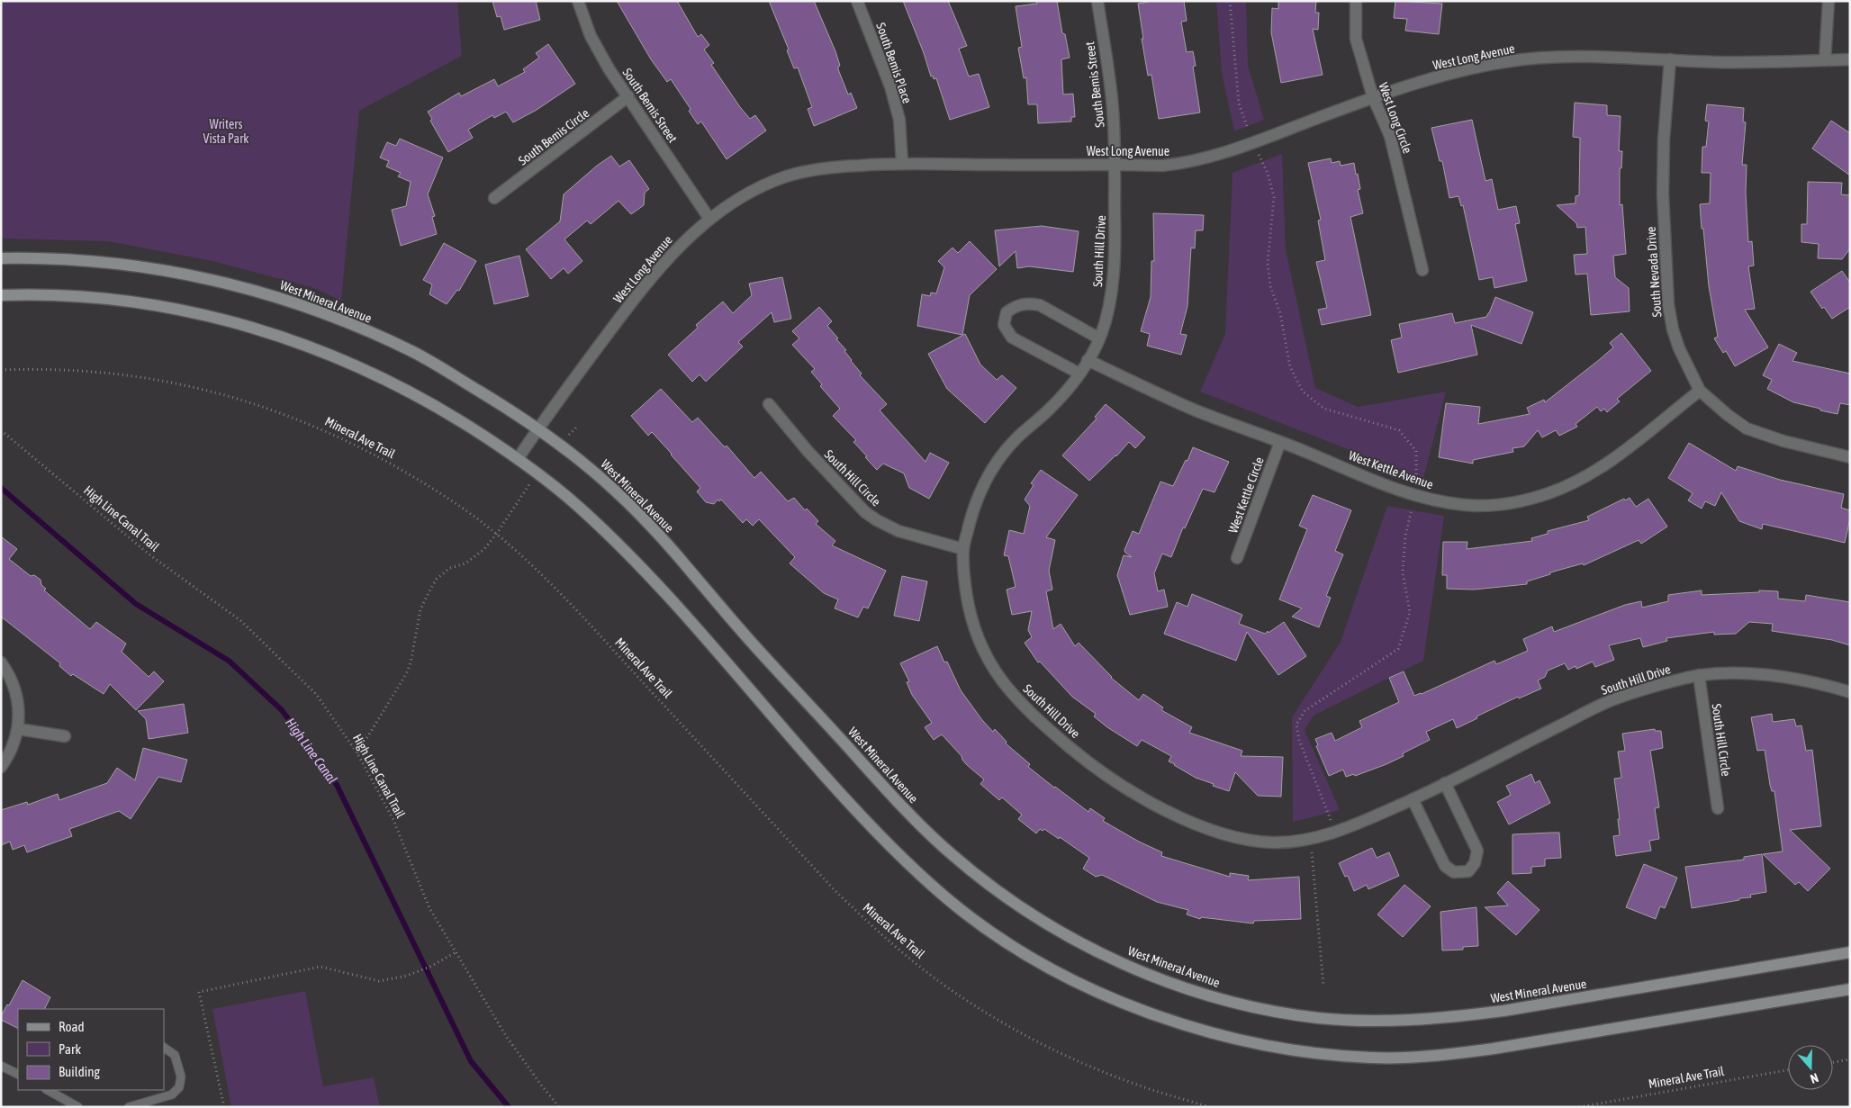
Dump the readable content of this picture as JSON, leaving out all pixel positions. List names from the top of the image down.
{
  "streets": {
    "main road": ["West Mineral Avenue"],
    "street": [
      "West Long Avenue",
      "South Bemis Place",
      "South Bemis Street",
      "West Long Circle",
      "South Bemis Circle",
      "South Hill Drive",
      "South Nevada Drive",
      "West Kettle Avenue",
      "South Hill Circle",
      "West Kettle Circle"
    ],
    "path": ["Mineral Ave Trail", "High Line Canal Trail"]
  },
  "crossings": [
    ["West Long Avenue", "South Bemis Place"],
    ["West Long Avenue", "South Bemis Street"],
    ["West Long Avenue", "West Long Circle"],
    ["West Long Avenue", "South Hill Drive"],
    ["West Long Avenue", "South Nevada Drive"],
    ["West Long Avenue", "West Mineral Avenue"],
    ["South Bemis Street", "South Bemis Circle"],
    ["South Bemis Street", "South Hill Drive"],
    ["South Hill Drive", "West Kettle Avenue"],
    ["South Hill Drive", "South Hill Circle"],
    ["South Nevada Drive", "West Kettle Avenue"],
    ["West Kettle Avenue", "West Kettle Circle"]
  ],
  "water": ["High Line Canal"],
  "parks": ["Writers Vista Park"],
  "legend": ["Road", "Park", "Building"],
  "north": "bottom"
}
